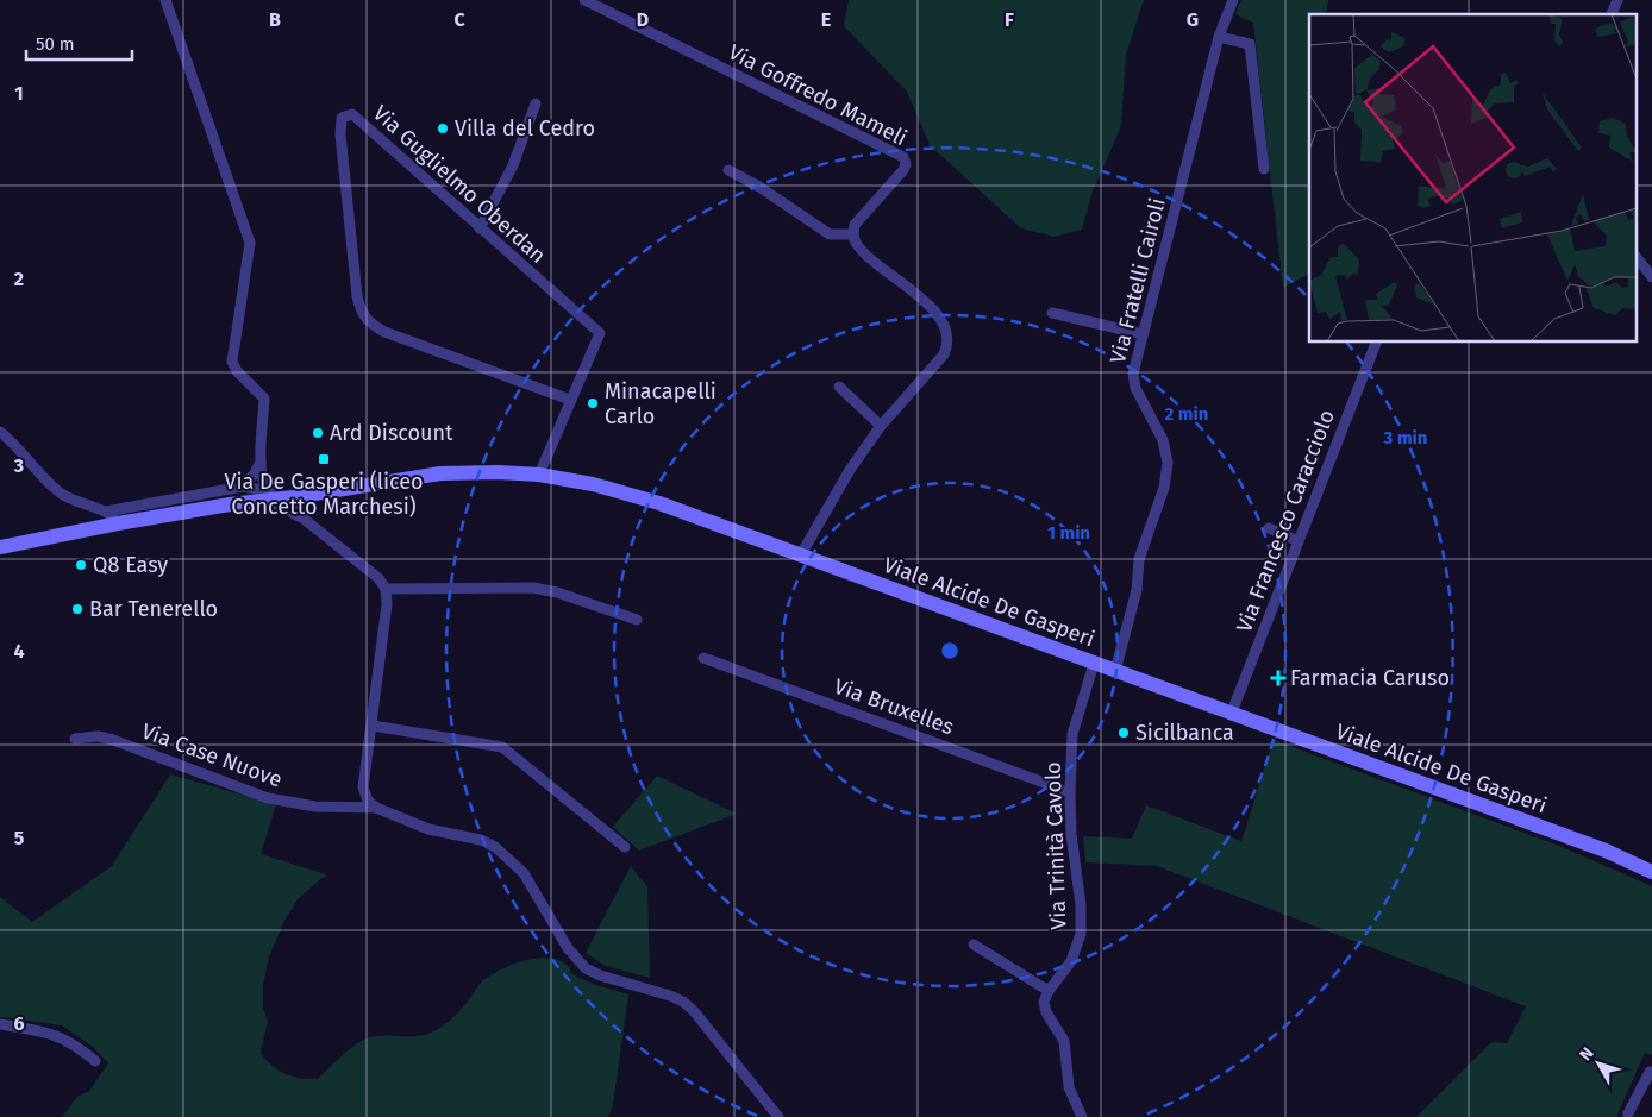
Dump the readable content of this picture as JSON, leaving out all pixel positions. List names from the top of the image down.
{
  "streets": {
    "main road": ["Viale Alcide De Gasperi"],
    "street": [
      "Via Goffredo Mameli",
      "Via Guglielmo Oberdan",
      "Via Fratelli Cairoli",
      "Via Francesco Caracciolo",
      "Via Bruxelles",
      "Via Case Nuove",
      "Via Trinità Cavolo"
    ]
  },
  "crossings": [
    ["Via Guglielmo Oberdan", "Viale Alcide De Gasperi"],
    ["Via Fratelli Cairoli", "Viale Alcide De Gasperi"],
    ["Via Francesco Caracciolo", "Viale Alcide De Gasperi"],
    ["Viale Alcide De Gasperi", "Via Trinità Cavolo"],
    ["Via Bruxelles", "Via Trinità Cavolo"]
  ],
  "places": {
    "other": [
      "Villa del Cedro",
      "Minacapelli Carlo",
      "Ard Discount",
      "Q8 Easy",
      "Bar Tenerello",
      "Sicilbanca"
    ],
    "transit": ["Via De Gasperi (liceo Concetto Marchesi)"],
    "health": ["Farmacia Caruso"]
  },
  "scale_bar": "50 m",
  "north": "top left",
  "grid": {
    "columns": [
      "B",
      "C",
      "D",
      "E",
      "F",
      "G"
    ],
    "rows": [
      "1",
      "2",
      "3",
      "4",
      "5",
      "6"
    ]
  },
  "rings": ["2 min", "3 min", "1 min"]
}
